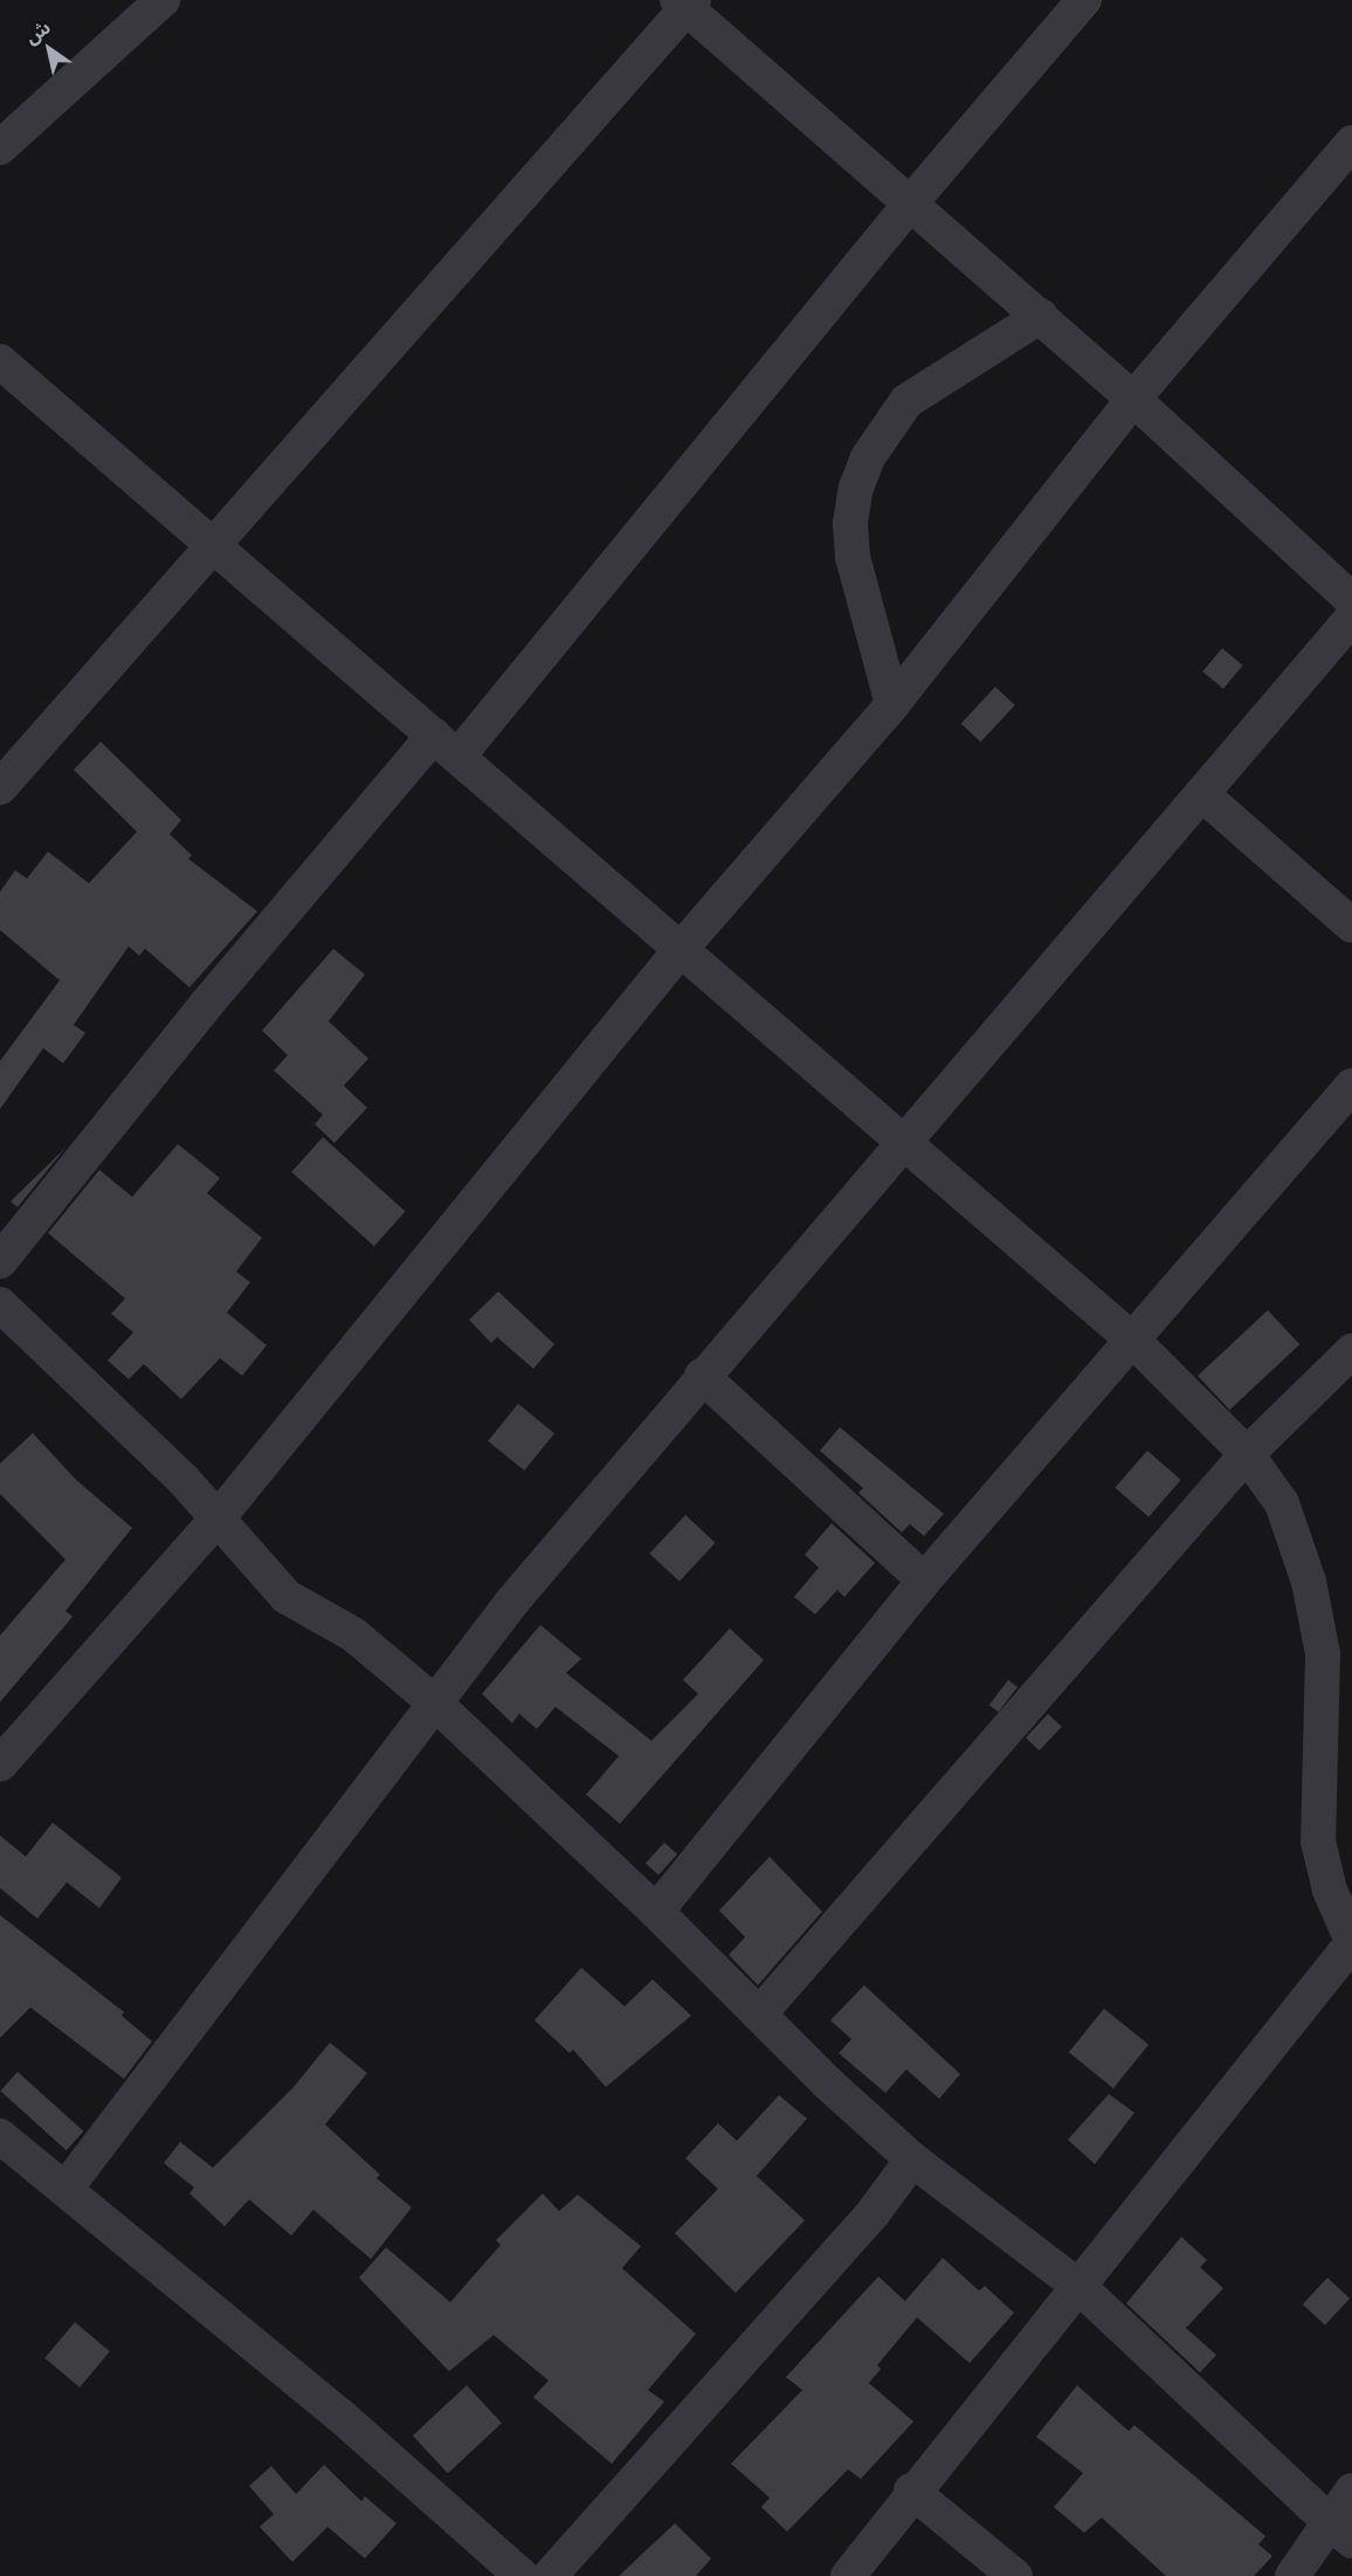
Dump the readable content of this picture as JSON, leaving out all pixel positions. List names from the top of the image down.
{
  "north": "top left"
}
